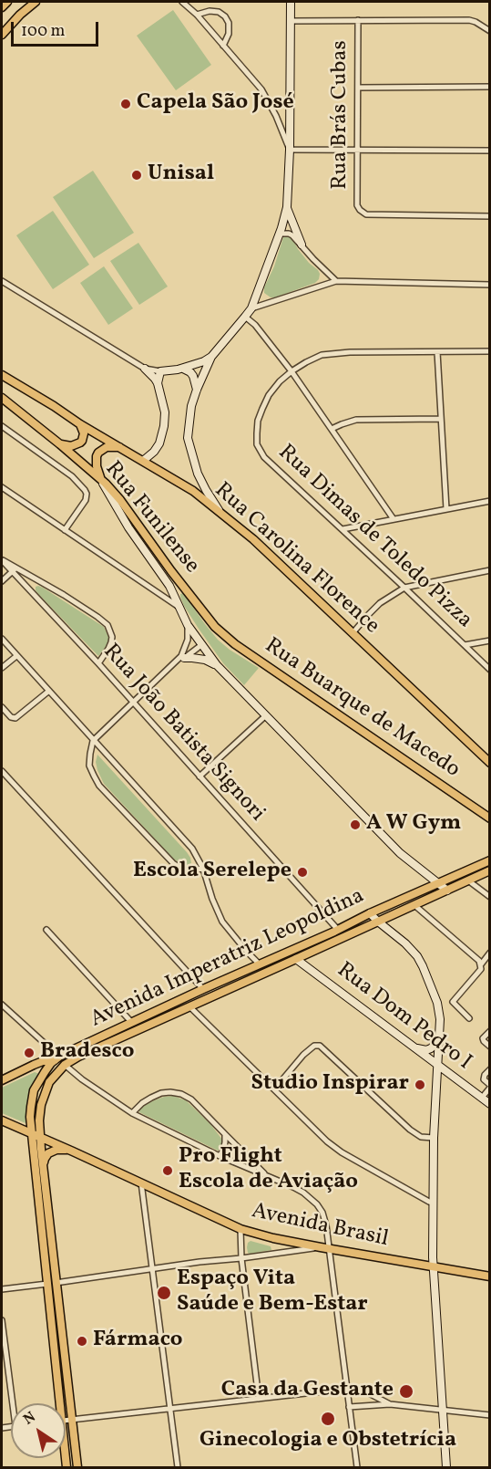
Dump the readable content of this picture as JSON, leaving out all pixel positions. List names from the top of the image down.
{
  "streets": {
    "main road": [
      "Rua Funilense",
      "Rua Carolina Florence",
      "Rua Buarque de Macedo",
      "Avenida Imperatriz Leopoldina",
      "Avenida Brasil"
    ],
    "street": [
      "Rua Brás Cubas",
      "Rua Dimas de Toledo Pizza",
      "Rua João Batista Signori",
      "Rua Dom Pedro I"
    ]
  },
  "crossings": [
    ["Rua Funilense", "Rua Buarque de Macedo"],
    ["Rua João Batista Signori", "Avenida Imperatriz Leopoldina"],
    ["Avenida Imperatriz Leopoldina", "Rua Dom Pedro I"],
    ["Avenida Imperatriz Leopoldina", "Avenida Brasil"]
  ],
  "places": [
    "Capela São José",
    "Unisal",
    "A W Gym",
    "Escola Serelepe",
    "Bradesco",
    "Studio Inspirar",
    "Pro Flight Escola de Aviação",
    "Espaço Vita Saúde e Bem-Estar",
    "Fármaco",
    "Casa da Gestante",
    "Ginecologia e Obstetrícia"
  ],
  "scale_bar": "100 m",
  "north": "top left"
}
